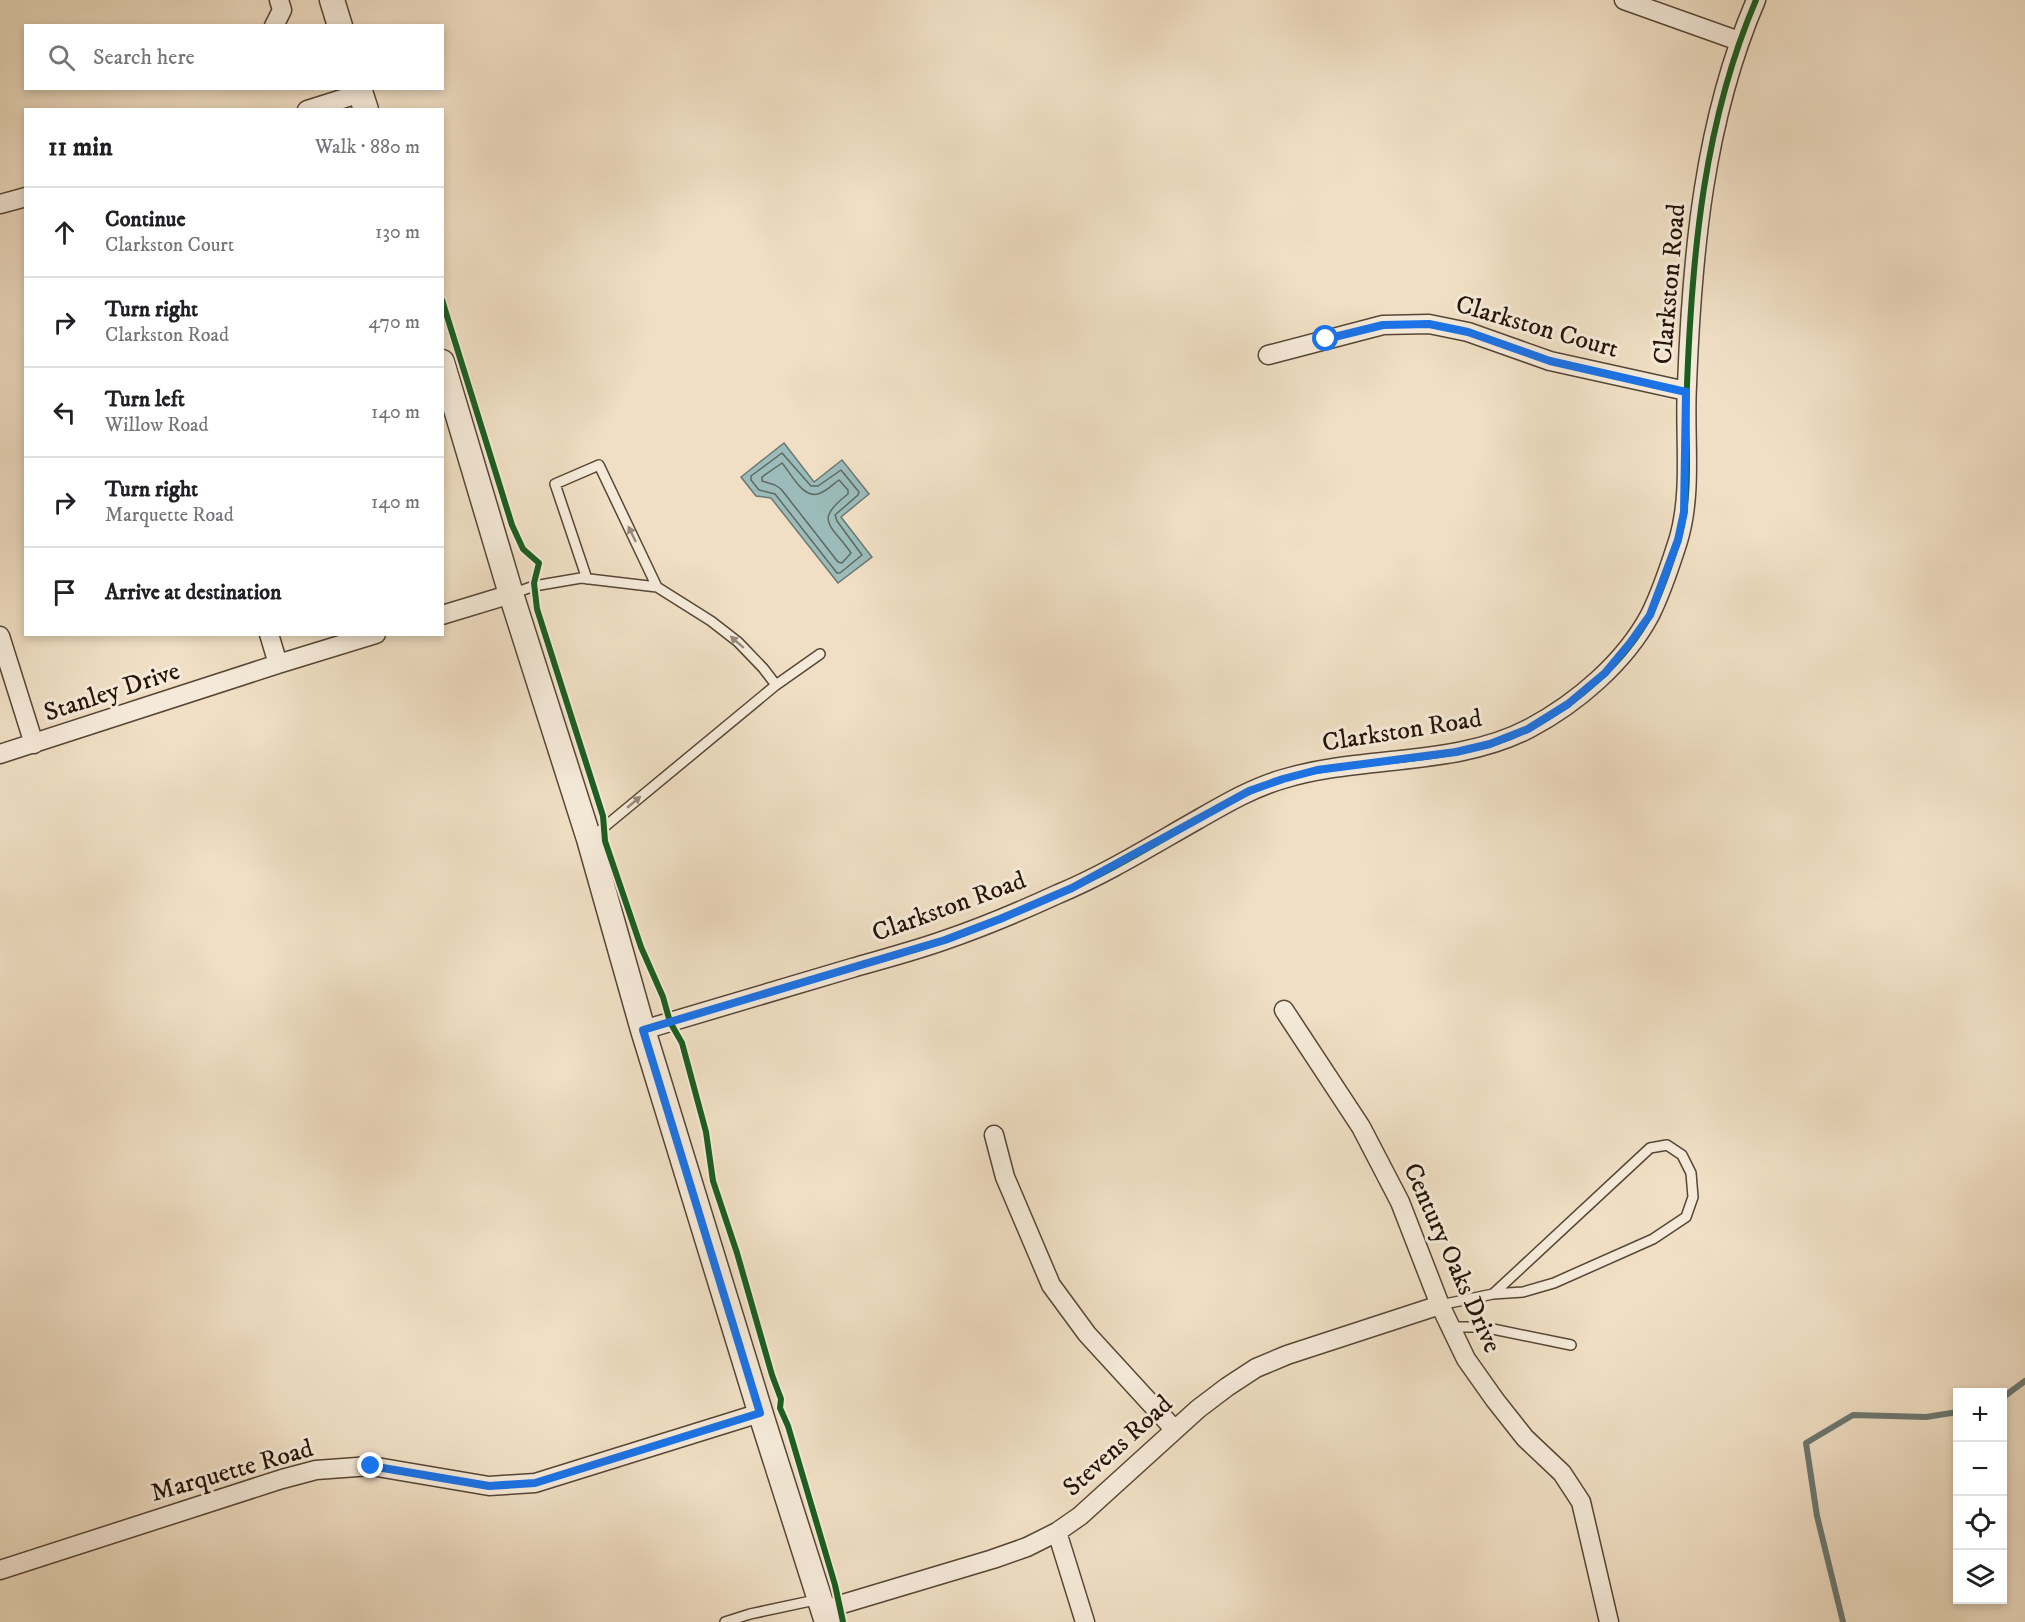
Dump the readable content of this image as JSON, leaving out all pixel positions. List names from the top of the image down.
{
  "streets": {
    "street": [
      "Clarkston Road",
      "Clarkston Court",
      "Stanley Drive",
      "Century Oaks Drive",
      "Stevens Road",
      "Marquette Road"
    ]
  },
  "crossings": [
    ["Clarkston Road", "Clarkston Court"],
    ["Century Oaks Drive", "Stevens Road"]
  ],
  "page": {
    "search": "Search here",
    "heading": ["11 min", "Walk · 880 m"],
    "list": [
      ["Continue", "Clarkston Court", "130 m"],
      ["Turn right", "Clarkston Road", "470 m"],
      ["Turn left", "Willow Road", "140 m"],
      ["Turn right", "Marquette Road", "140 m"],
      "Arrive at destination"
    ],
    "map_buttons": ["+", "−"]
  }
}
